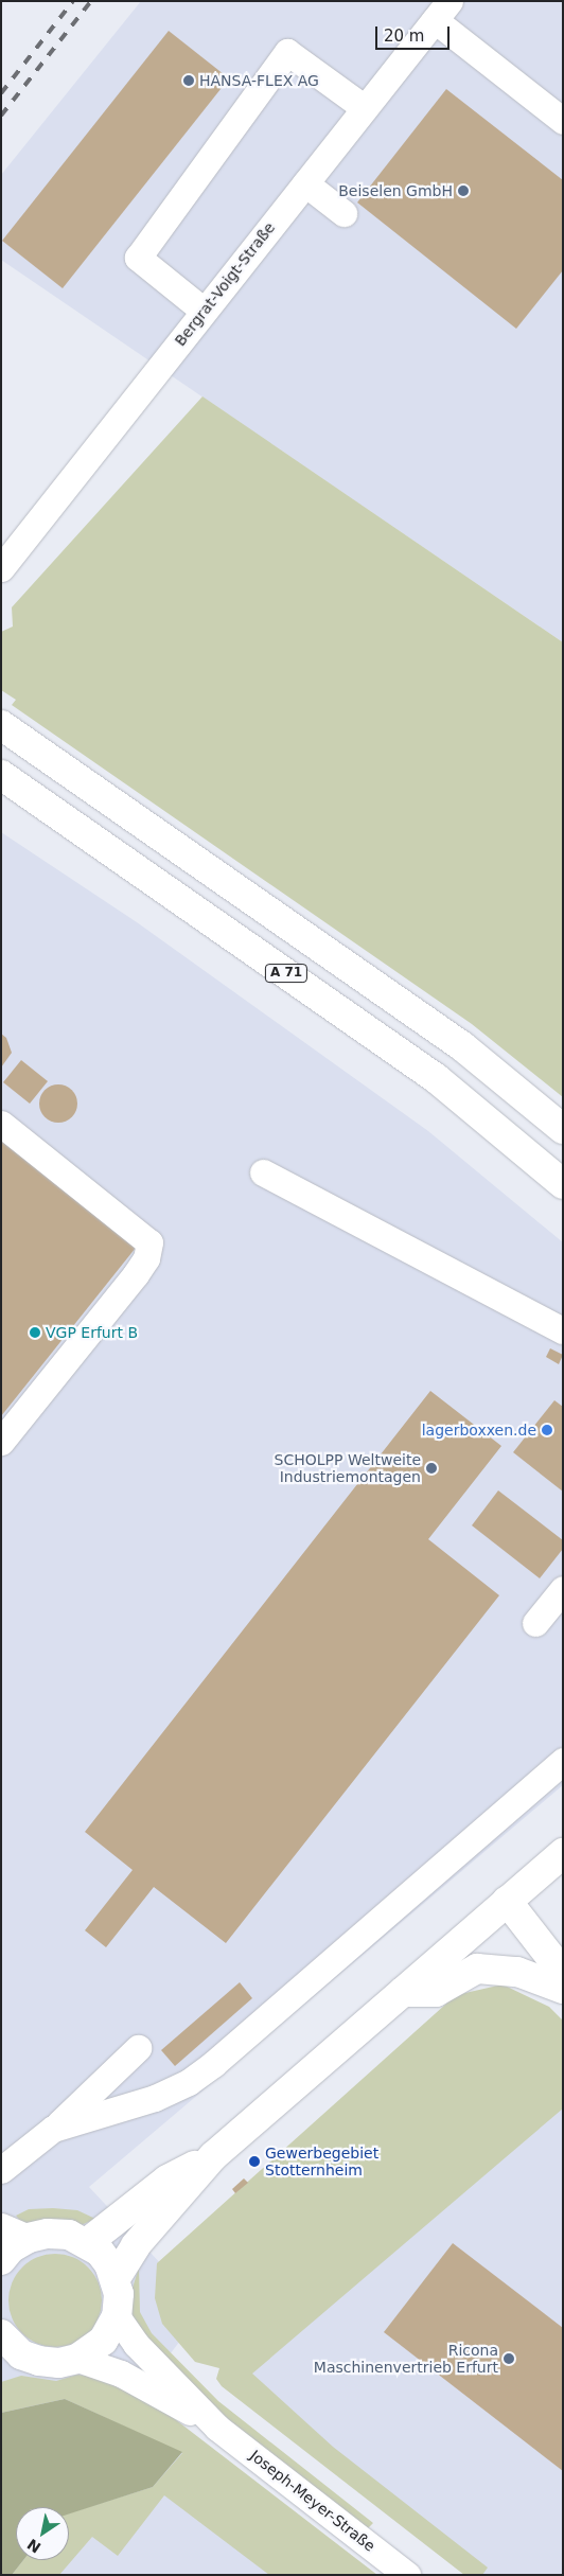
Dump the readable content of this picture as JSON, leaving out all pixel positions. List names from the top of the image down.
{
  "streets": {
    "main road": ["A 71"],
    "street": ["Bergrat-Voigt-Straße", "Joseph-Meyer-Straße"]
  },
  "places": [
    "HANSA-FLEX AG",
    "Beiselen GmbH",
    "VGP Erfurt B",
    "lagerboxxen.de",
    "SCHOLPP Weltweite Industriemontagen",
    "Gewerbegebiet Stotternheim",
    "Ricona Maschinenvertrieb Erfurt"
  ],
  "scale_bar": "20 m",
  "north": "bottom left"
}
